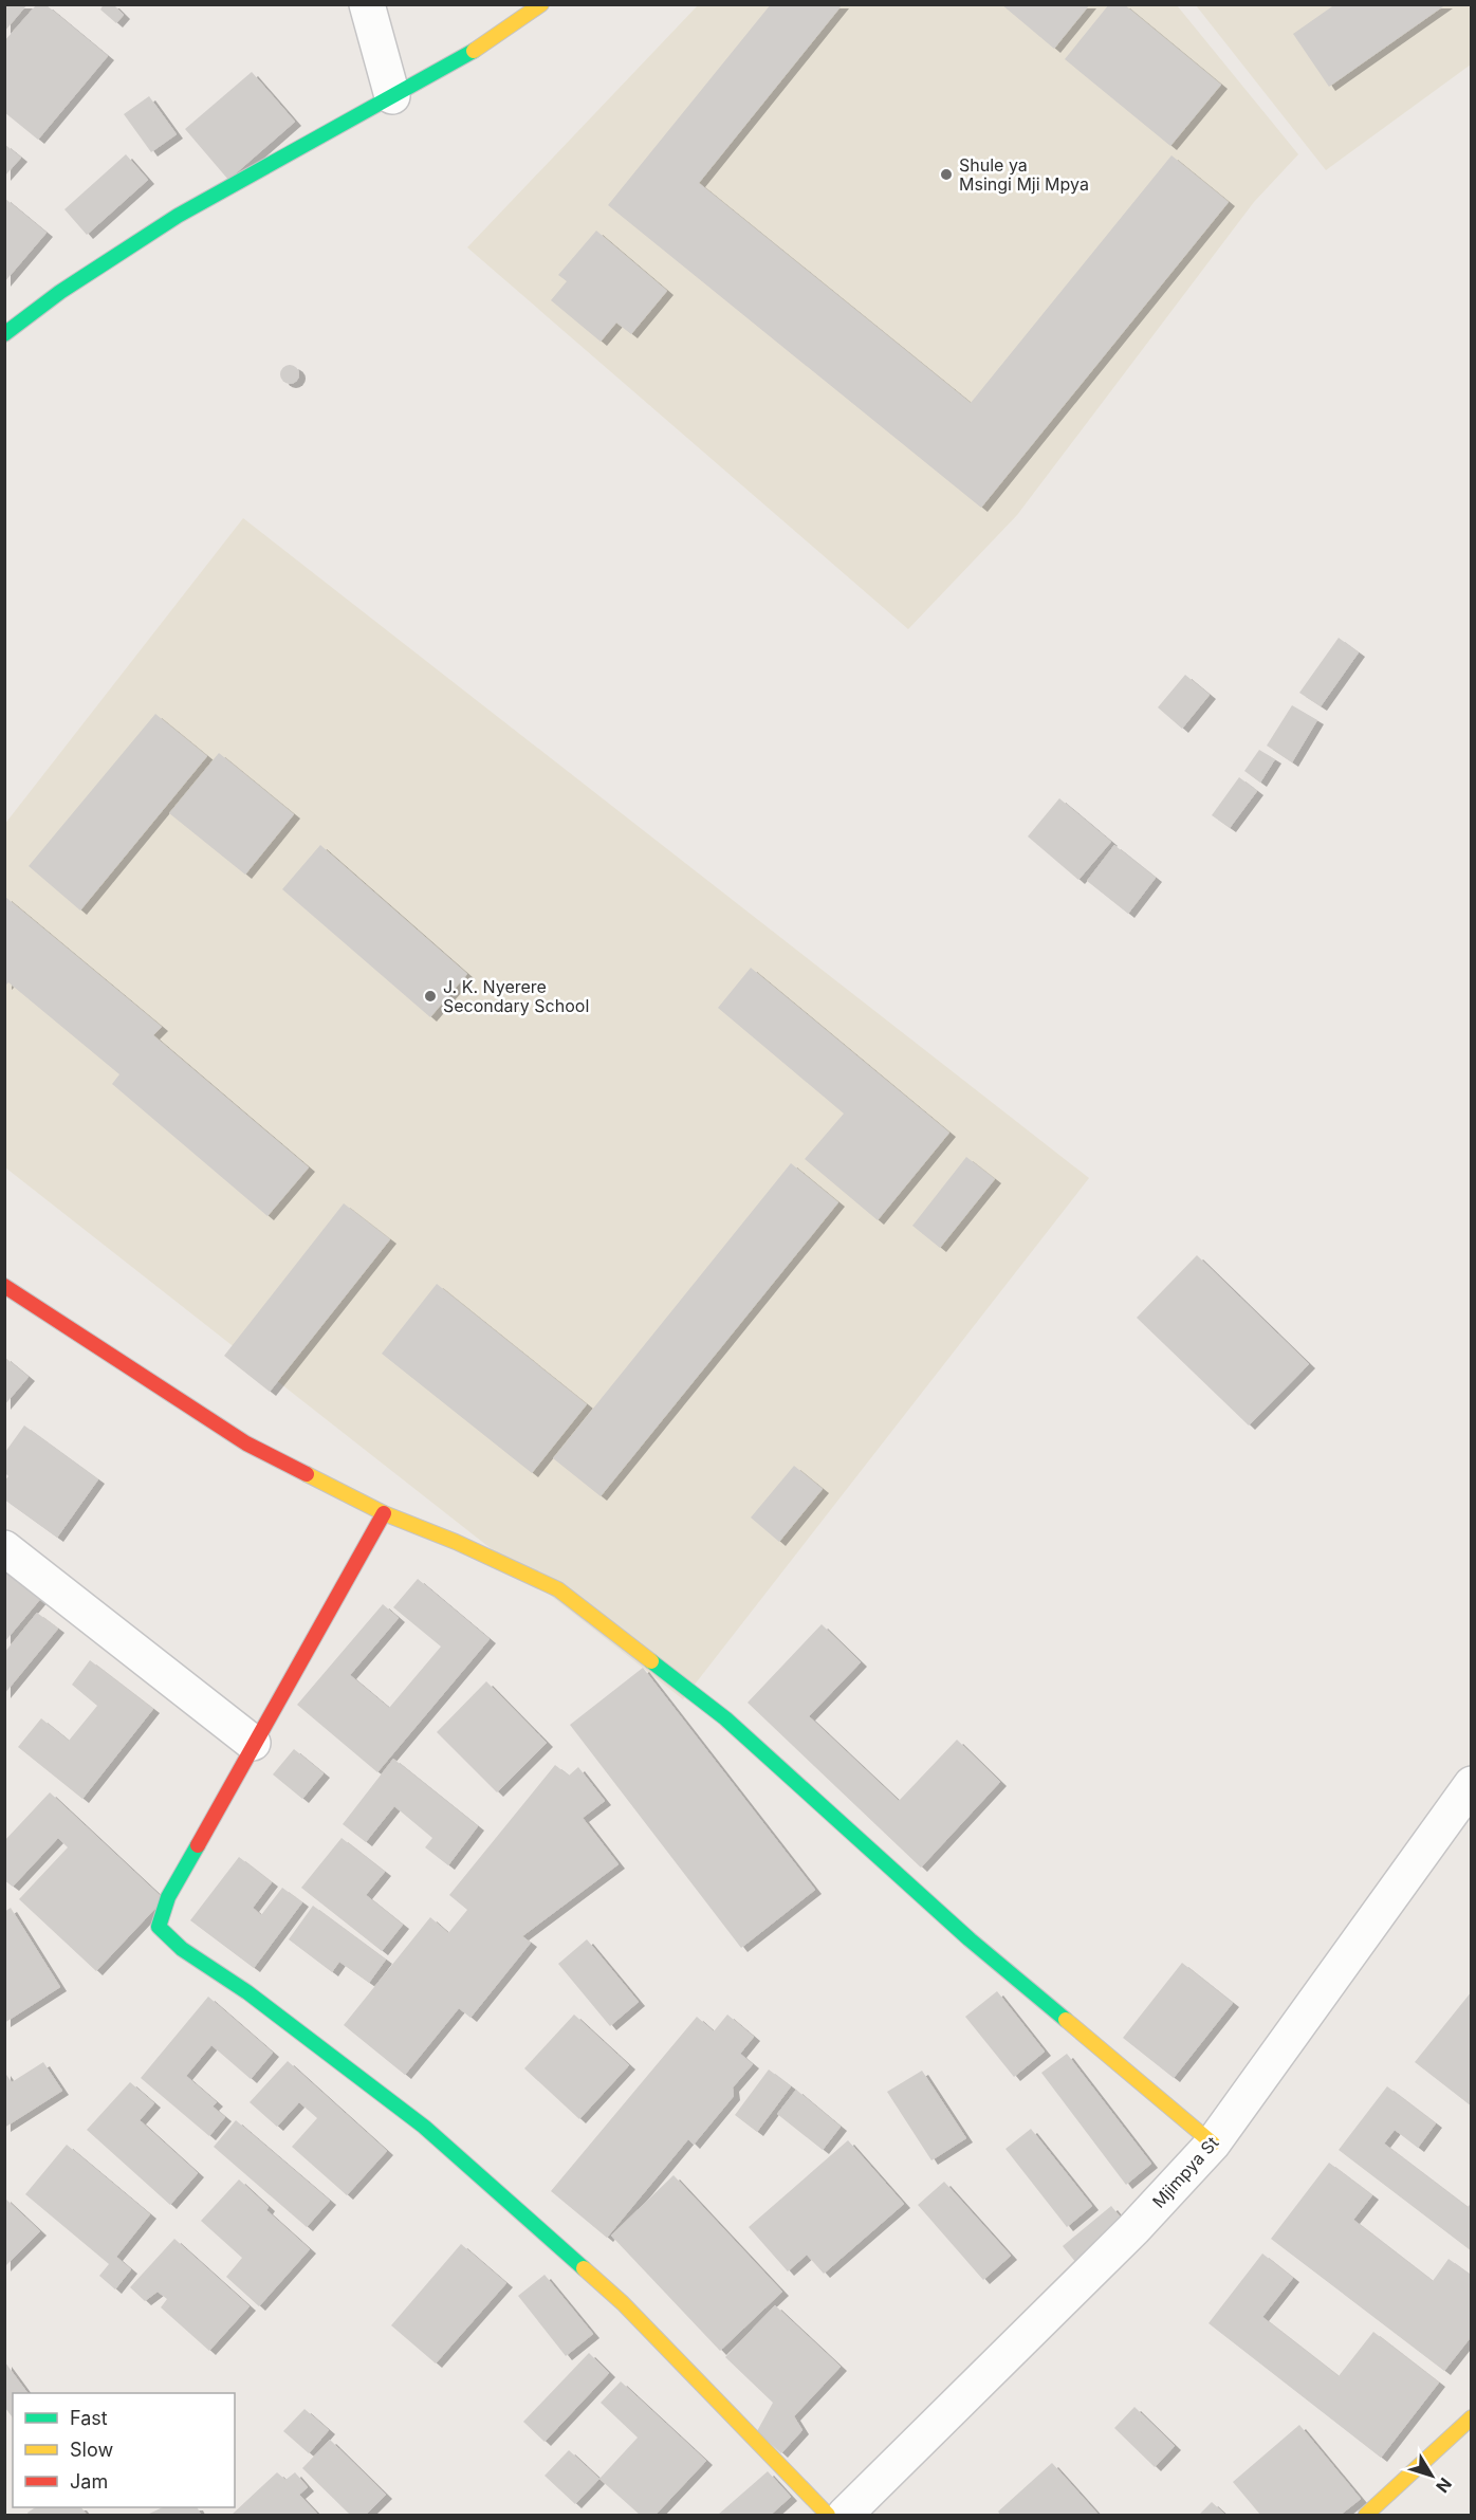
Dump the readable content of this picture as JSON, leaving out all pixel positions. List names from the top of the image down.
{
  "streets": {
    "street": ["Mjimpya St"]
  },
  "places": ["Shule ya Msingi Mji Mpya", "J. K. Nyerere Secondary School"],
  "legend": ["Fast", "Slow", "Jam"],
  "north": "bottom right"
}
